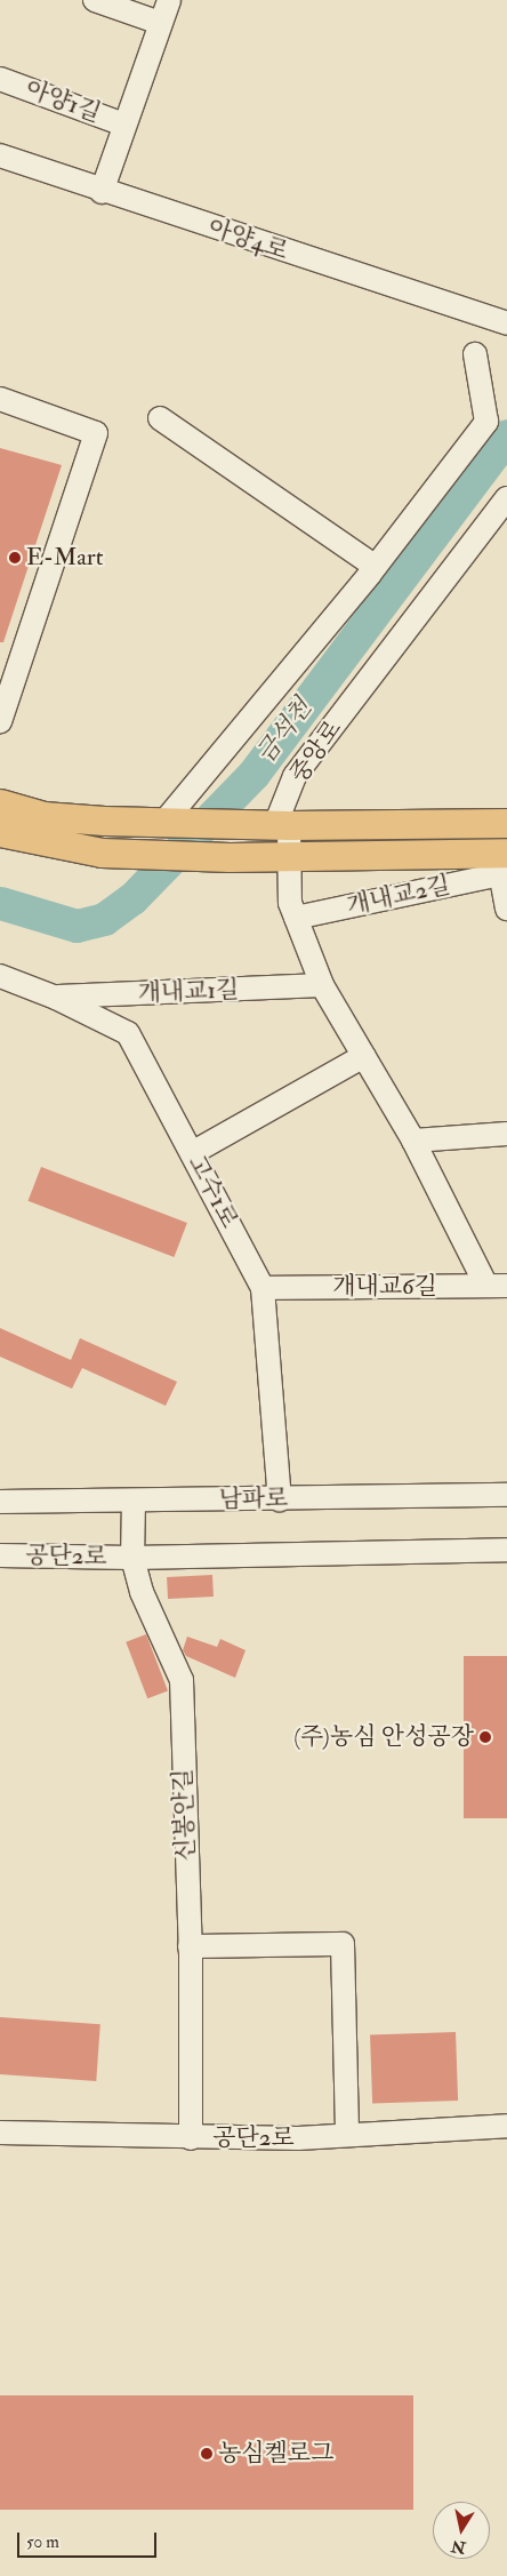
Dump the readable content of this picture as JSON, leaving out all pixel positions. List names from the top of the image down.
{
  "streets": {
    "main road": ["중앙로"],
    "street": [
      "아양1길",
      "아양4로",
      "개내교2길",
      "개내교1길",
      "고수1로",
      "개내교6길",
      "남파로",
      "공단2로",
      "신봉안길"
    ]
  },
  "crossings": [
    ["아양1길", "아양4로"],
    ["개내교1길", "고수1로"],
    ["고수1로", "개내교6길"],
    ["고수1로", "남파로"],
    ["남파로", "신봉안길"],
    ["공단2로", "신봉안길"]
  ],
  "water": ["금석천"],
  "places": ["E-Mart", "(주)농심 안성공장", "농심켈로그"],
  "scale_bar": "50 m",
  "north": "bottom"
}
